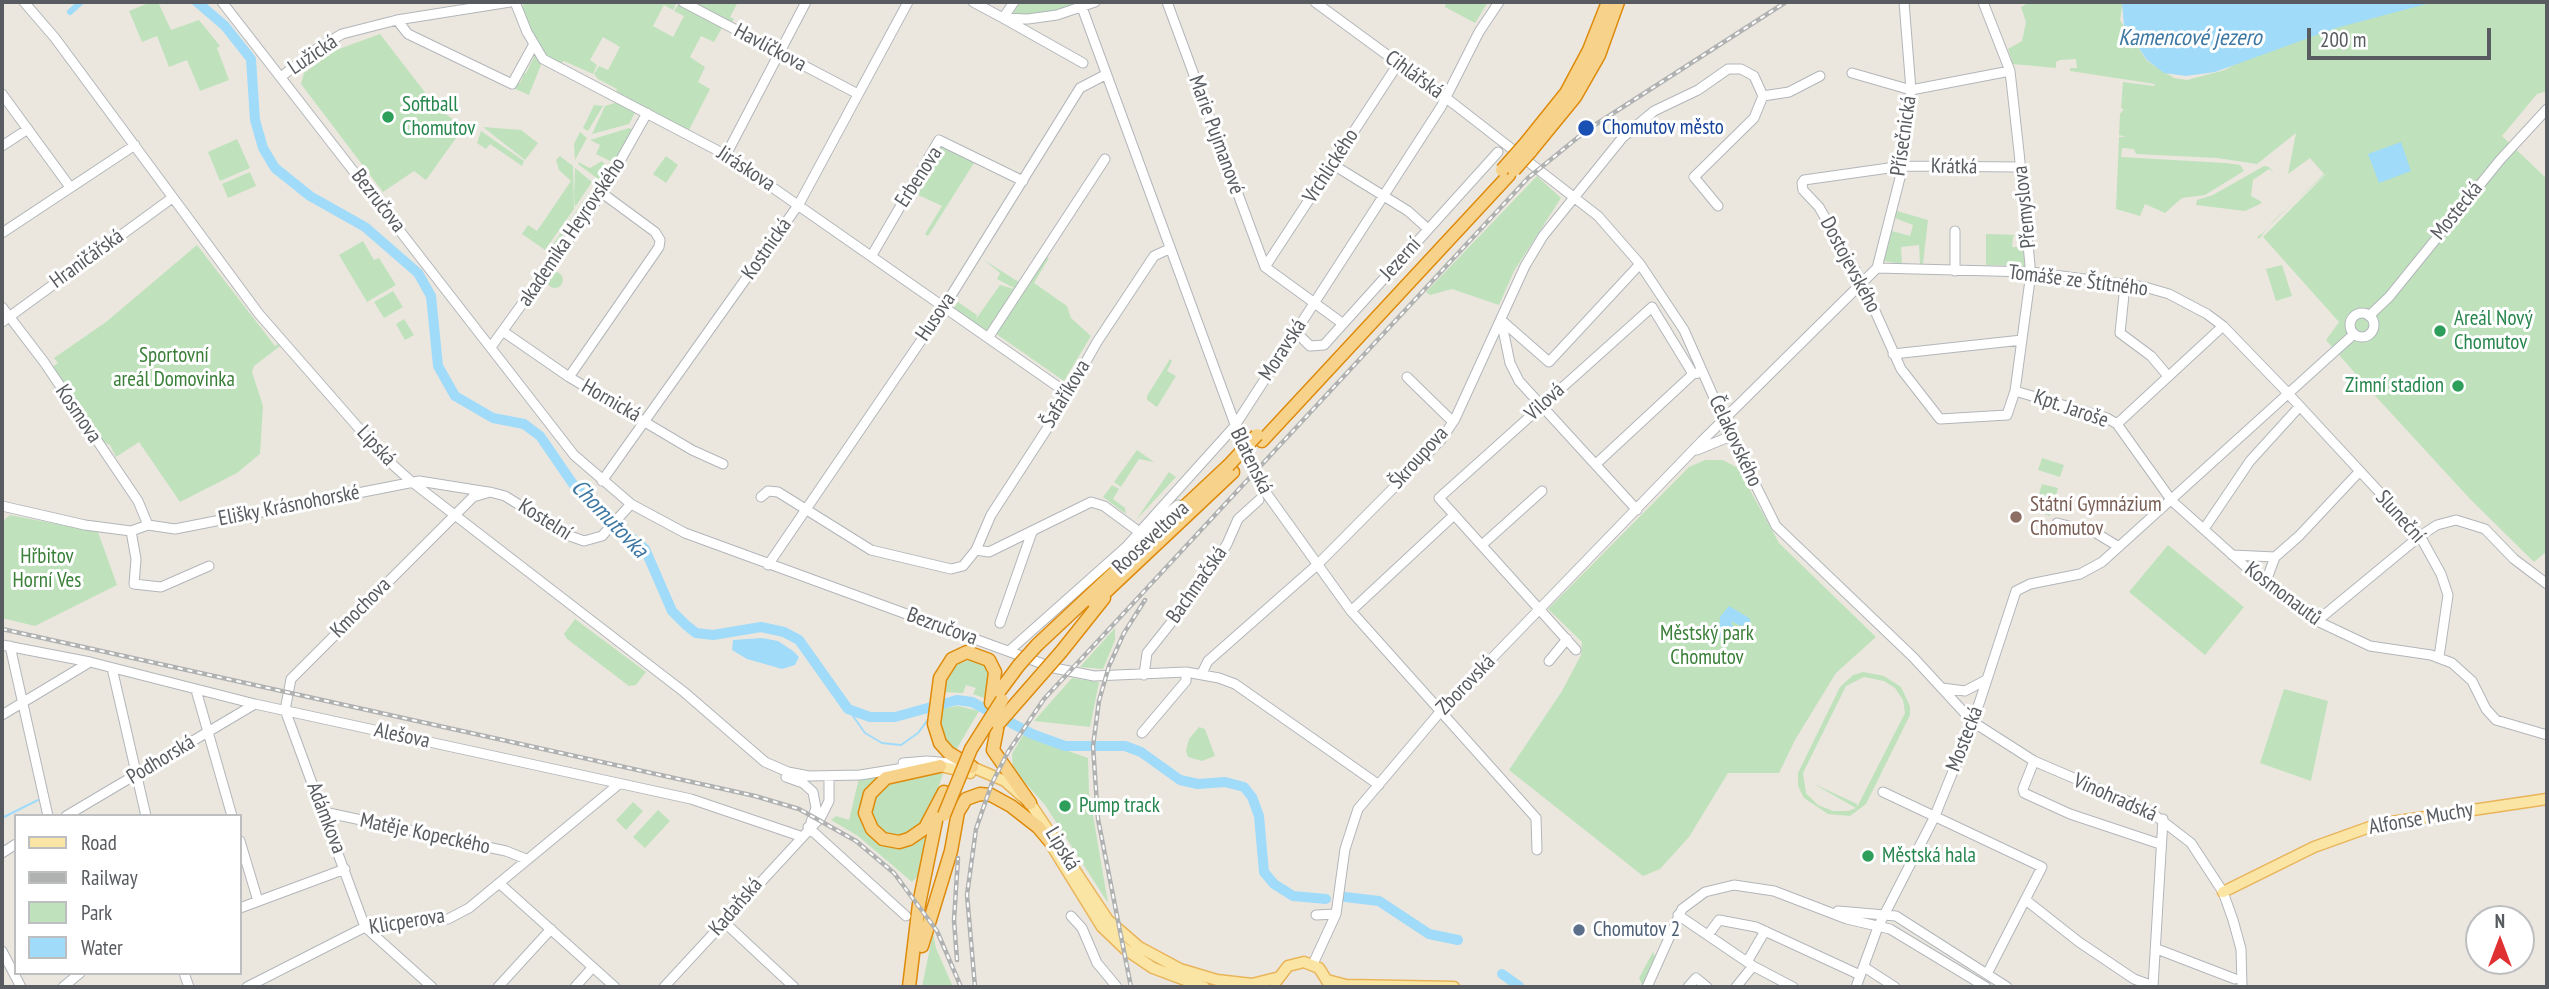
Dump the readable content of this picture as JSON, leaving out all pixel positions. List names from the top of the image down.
{
  "streets": {
    "highway": ["Rooseveltova"],
    "main road": ["Lipská", "Alfonse Muchy"],
    "street": [
      "Havlíčkova",
      "Lužická",
      "Cihlářská",
      "Marie Pujmanové",
      "Přísečnická",
      "Vrchlického",
      "Krátká",
      "Jiráskova",
      "Erbenova",
      "Bezručova",
      "Přemyslova",
      "Mostecká",
      "akademika Heyrovského",
      "Kostnická",
      "Hraničářská",
      "Jezerní",
      "Dostojevského",
      "Tomáše ze Štítného",
      "Husova",
      "Moravská",
      "Šafaříkova",
      "Hornická",
      "Vilová",
      "Kpt. Jaroše",
      "Kosmova",
      "Čelakovského",
      "Škroupova",
      "Blatenská",
      "Elišky Krásnohorské",
      "Sluneční",
      "Kostelní",
      "Bachmačská",
      "Kosmonautů",
      "Kmochova",
      "Zborovská",
      "Alešova",
      "Podhorská",
      "Vinohradská",
      "Adámkova",
      "Matěje Kopeckého",
      "Kadaňská",
      "Klicperova"
    ]
  },
  "crossings": [
    ["Havlíčkova", "Kostnická"],
    ["Lužická", "Bezručova"],
    ["Cihlářská", "Vrchlického"],
    ["Cihlářská", "Moravská"],
    ["Cihlářská", "Čelakovského"],
    ["Marie Pujmanové", "Vrchlického"],
    ["Přísečnická", "Krátká"],
    ["Přísečnická", "Tomáše ze Štítného"],
    ["Krátká", "Přemyslova"],
    ["Krátká", "Dostojevského"],
    ["Jiráskova", "Erbenova"],
    ["Jiráskova", "akademika Heyrovského"],
    ["Jiráskova", "Kostnická"],
    ["Jiráskova", "Husova"],
    ["Jiráskova", "Šafaříkova"],
    ["Erbenova", "Husova"],
    ["Bezručova", "akademika Heyrovského"],
    ["Bezručova", "Kostnická"],
    ["Bezručova", "Husova"],
    ["Bezručova", "Moravská"],
    ["Bezručova", "Škroupova"],
    ["Bezručova", "Kostelní"],
    ["Bezručova", "Bachmačská"],
    ["Bezručova", "Zborovská"],
    ["Přemyslova", "Dostojevského"],
    ["Přemyslova", "Tomáše ze Štítného"],
    ["Přemyslova", "Kpt. Jaroše"],
    ["Mostecká", "Tomáše ze Štítného"],
    ["Mostecká", "Kpt. Jaroše"],
    ["Mostecká", "Čelakovského"],
    ["Mostecká", "Sluneční"],
    ["Mostecká", "Kosmonautů"],
    ["Mostecká", "Vinohradská"],
    ["akademika Heyrovského", "Hornická"],
    ["Kostnická", "Hornická"],
    ["Hraničářská", "Kosmova"],
    ["Hraničářská", "Lipská"],
    ["Dostojevského", "Zborovská"],
    ["Tomáše ze Štítného", "Sluneční"],
    ["Husova", "Blatenská"],
    ["Moravská", "Blatenská"],
    ["Moravská", "Rooseveltova"],
    ["Šafaříkova", "Blatenská"],
    ["Šafaříkova", "Rooseveltova"],
    ["Kpt. Jaroše", "Kosmonautů"],
    ["Kosmova", "Elišky Krásnohorské"],
    ["Čelakovského", "Škroupova"],
    ["Čelakovského", "Zborovská"],
    ["Čelakovského", "Vinohradská"],
    ["Lipská", "Elišky Krásnohorské"],
    ["Lipská", "Kmochova"],
    ["Lipská", "Zborovská"],
    ["Lipská", "Kadaňská"],
    ["Škroupova", "Blatenská"],
    ["Blatenská", "Zborovská"],
    ["Elišky Krásnohorské", "Kostelní"],
    ["Sluneční", "Kosmonautů"],
    ["Kmochova", "Alešova"],
    ["Kmochova", "Adámkova"],
    ["Alešova", "Podhorská"],
    ["Alešova", "Adámkova"],
    ["Alešova", "Kadaňská"],
    ["Alešova", "Klicperova"],
    ["Vinohradská", "Alfonse Muchy"],
    ["Adámkova", "Matěje Kopeckého"],
    ["Adámkova", "Klicperova"],
    ["Matěje Kopeckého", "Klicperova"]
  ],
  "water": ["Kamencové jezero", "Chomutovka"],
  "parks": ["Sportovní areál Domovinka", "Hřbitov Horní Ves", "Městský park Chomutov"],
  "places": [
    "Softball Chomutov",
    "Chomutov město",
    "Areál Nový Chomutov",
    "Zimní stadion",
    "Státní Gymnázium Chomutov",
    "Pump track",
    "Městská hala",
    "Chomutov 2"
  ],
  "legend": [
    "Road",
    "Railway",
    "Park",
    "Water"
  ],
  "scale_bar": "200 m",
  "north": "top"
}
